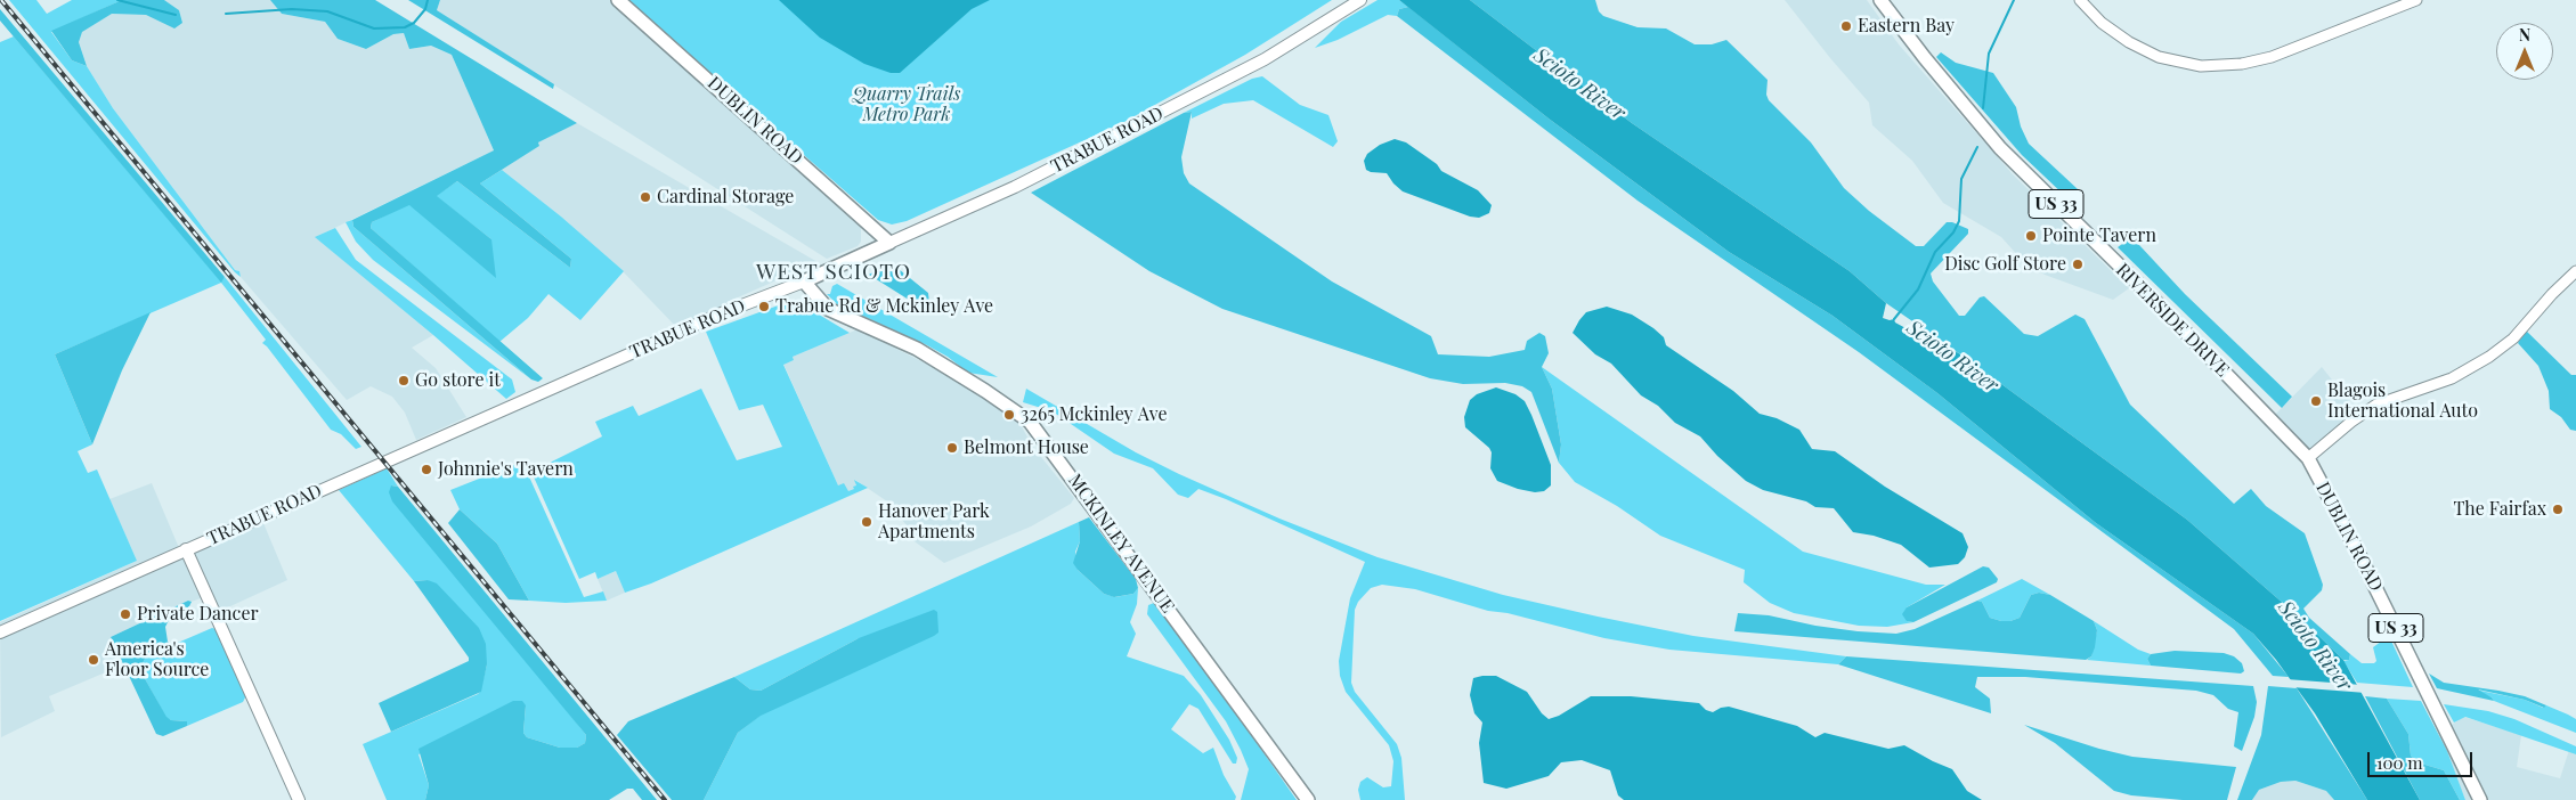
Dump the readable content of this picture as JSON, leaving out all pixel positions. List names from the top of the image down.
{
  "streets": {
    "main road": [
      "DUBLIN ROAD",
      "TRABUE ROAD",
      "US 33",
      "RIVERSIDE DRIVE",
      "MCKINLEY AVENUE"
    ]
  },
  "crossings": [
    ["DUBLIN ROAD", "TRABUE ROAD"],
    ["DUBLIN ROAD", "RIVERSIDE DRIVE"],
    ["TRABUE ROAD", "MCKINLEY AVENUE"]
  ],
  "districts": ["WEST SCIOTO"],
  "water": ["Scioto River"],
  "parks": ["Quarry Trails Metro Park"],
  "places": [
    "Eastern Bay",
    "Cardinal Storage",
    "Pointe Tavern",
    "Disc Golf Store",
    "Trabue Rd & Mckinley Ave",
    "Go store it",
    "Blagois International Auto",
    "3265 Mckinley Ave",
    "Belmont House",
    "Johnnie's Tavern",
    "The Fairfax",
    "Hanover Park Apartments",
    "Private Dancer",
    "America's Floor Source"
  ],
  "scale_bar": "100 m",
  "north": "top"
}
